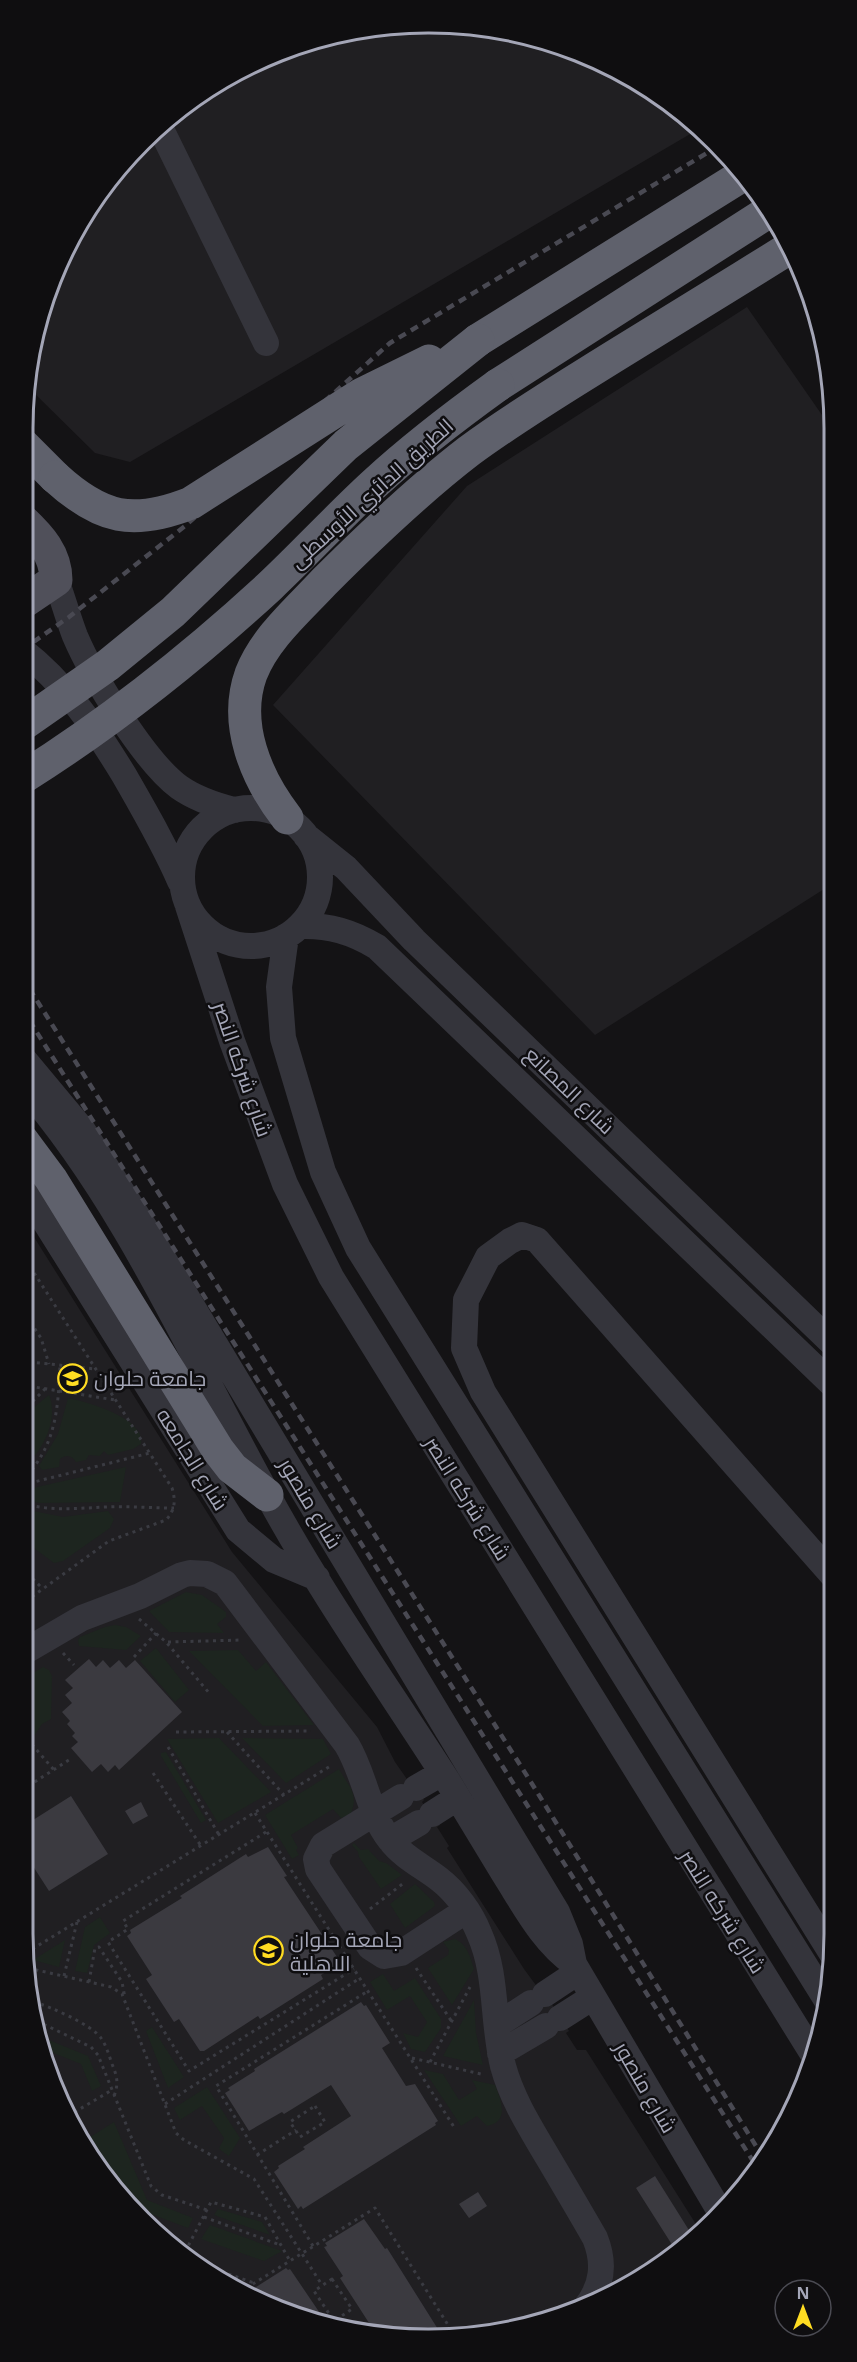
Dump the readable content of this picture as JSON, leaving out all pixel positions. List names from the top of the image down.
{
  "streets": {
    "highway": ["الطريق الدائري الأوسطى"],
    "street": [
      "شارع شركه النصر",
      "شارع المصانع",
      "شارع الجامعه",
      "شارع منصور"
    ]
  },
  "crossings": [
    ["شارع شركه النصر", "شارع المصانع"],
    ["شارع الجامعه", "شارع منصور"]
  ],
  "places": {
    "school or university": ["جامعة حلوان", "جامعة حلوان الاهلية"]
  },
  "north": "top"
}
